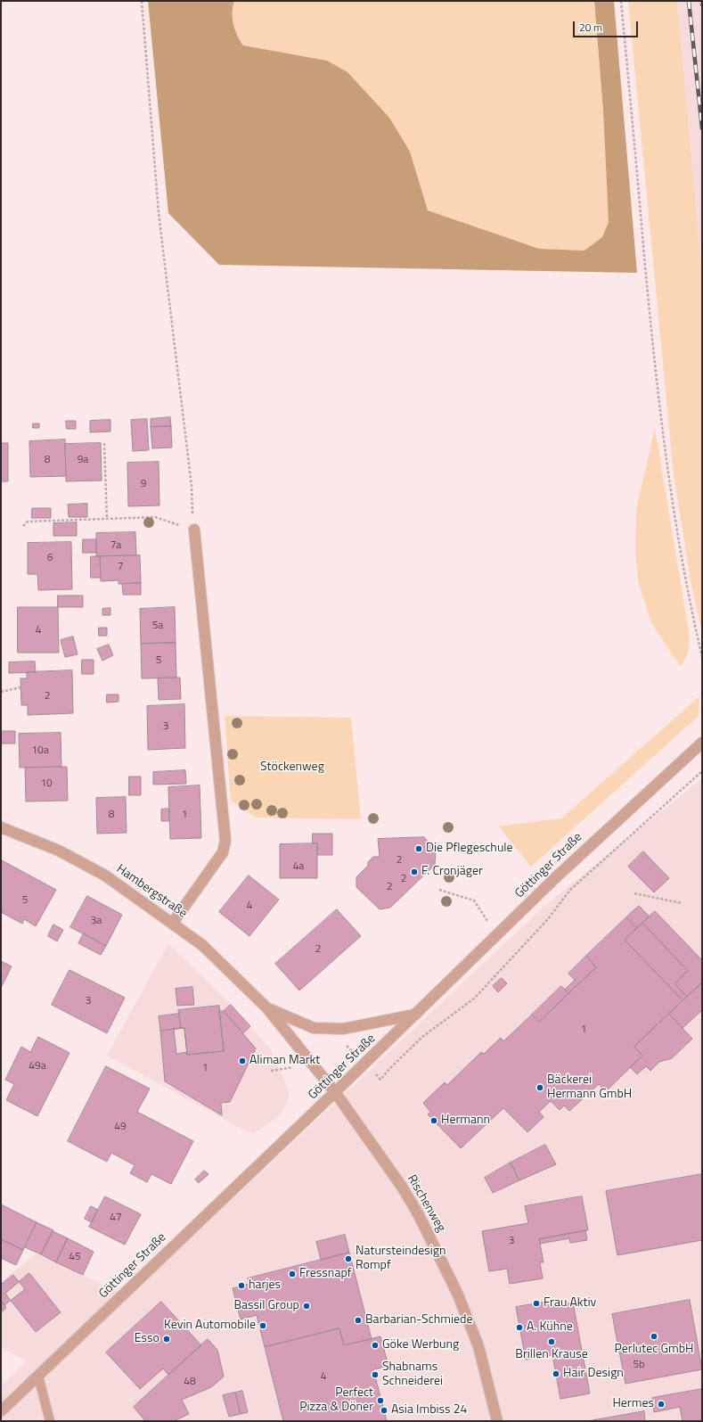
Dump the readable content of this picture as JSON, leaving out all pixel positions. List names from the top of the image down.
{
  "streets": {
    "street": ["Göttinger Straße", "Hambergstraße", "Rischenweg"]
  },
  "crossings": [
    ["Göttinger Straße", "Hambergstraße"],
    ["Göttinger Straße", "Rischenweg"],
    ["Hambergstraße", "Rischenweg"]
  ],
  "parks": ["Stöckenweg"],
  "places": [
    "Die Pflegeschule",
    "F. Cronjäger",
    "Aliman Markt",
    "Bäckerei Hermann GmbH",
    "Hermann",
    "Natursteindesign Rompf",
    "Fressnapf",
    "harjes",
    "Frau Aktiv",
    "Bassil Group",
    "Barbarian-Schmiede",
    "Kevin Automobile",
    "A. Kühne",
    "Perlutec GmbH",
    "Esso",
    "Brillen Krause",
    "Göke Werbung",
    "Hair Design",
    "Shabnams Schneiderei",
    "Perfect Pizza & Döner",
    "Hermes",
    "Asia Imbiss 24"
  ],
  "house_numbers": [
    "8",
    "9a",
    "9",
    "7a",
    "6",
    "7",
    "5a",
    "4",
    "5",
    "2",
    "3",
    "10a",
    "10",
    "8",
    "1",
    "2",
    "4a",
    "2",
    "2",
    "5",
    "4",
    "3a",
    "2",
    "3",
    "1",
    "49a",
    "1",
    "49",
    "47",
    "3",
    "45",
    "5b",
    "4",
    "48"
  ],
  "scale_bar": "20 m"
}
